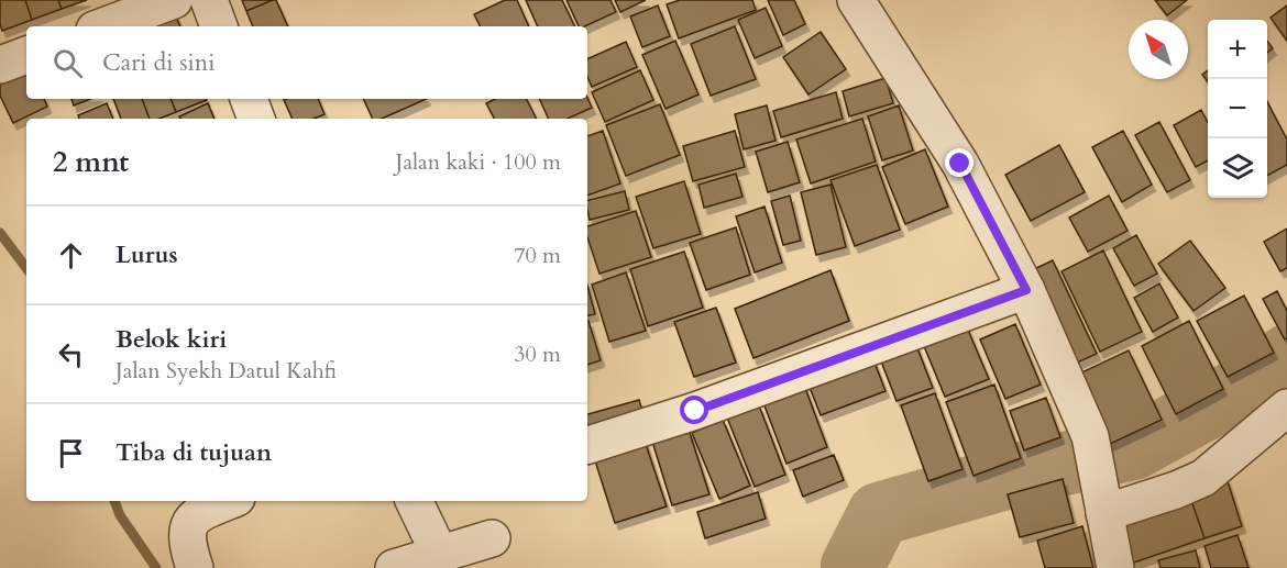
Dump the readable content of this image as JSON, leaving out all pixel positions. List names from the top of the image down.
{
  "north": "top left",
  "page": {
    "map_buttons": ["+", "−"],
    "search": "Cari di sini",
    "heading": ["2 mnt", "Jalan kaki · 100 m"],
    "list": [
      ["Lurus", "70 m"],
      ["Belok kiri", "Jalan Syekh Datul Kahfi", "30 m"],
      "Tiba di tujuan"
    ]
  }
}
